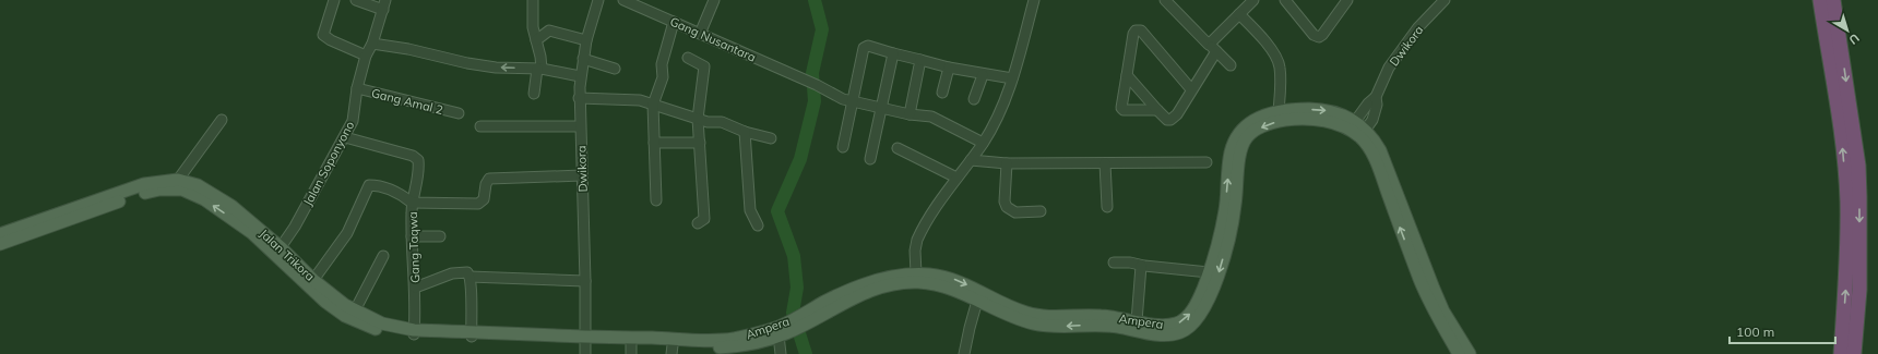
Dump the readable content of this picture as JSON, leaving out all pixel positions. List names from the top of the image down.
{
  "streets": {
    "main road": ["Jalan Trikora", "Ampera"],
    "street": [
      "Gang Nusantara",
      "Dwikora",
      "Gang Amal 2",
      "Jalan Soponyono",
      "Gang Taqwa"
    ]
  },
  "crossings": [
    ["Dwikora", "Jalan Trikora"],
    ["Dwikora", "Ampera"],
    ["Gang Amal 2", "Jalan Soponyono"],
    ["Jalan Soponyono", "Gang Taqwa"],
    ["Jalan Soponyono", "Jalan Trikora"],
    ["Gang Taqwa", "Jalan Trikora"],
    ["Jalan Trikora", "Ampera"]
  ],
  "scale_bar": "100 m",
  "north": "bottom right"
}
